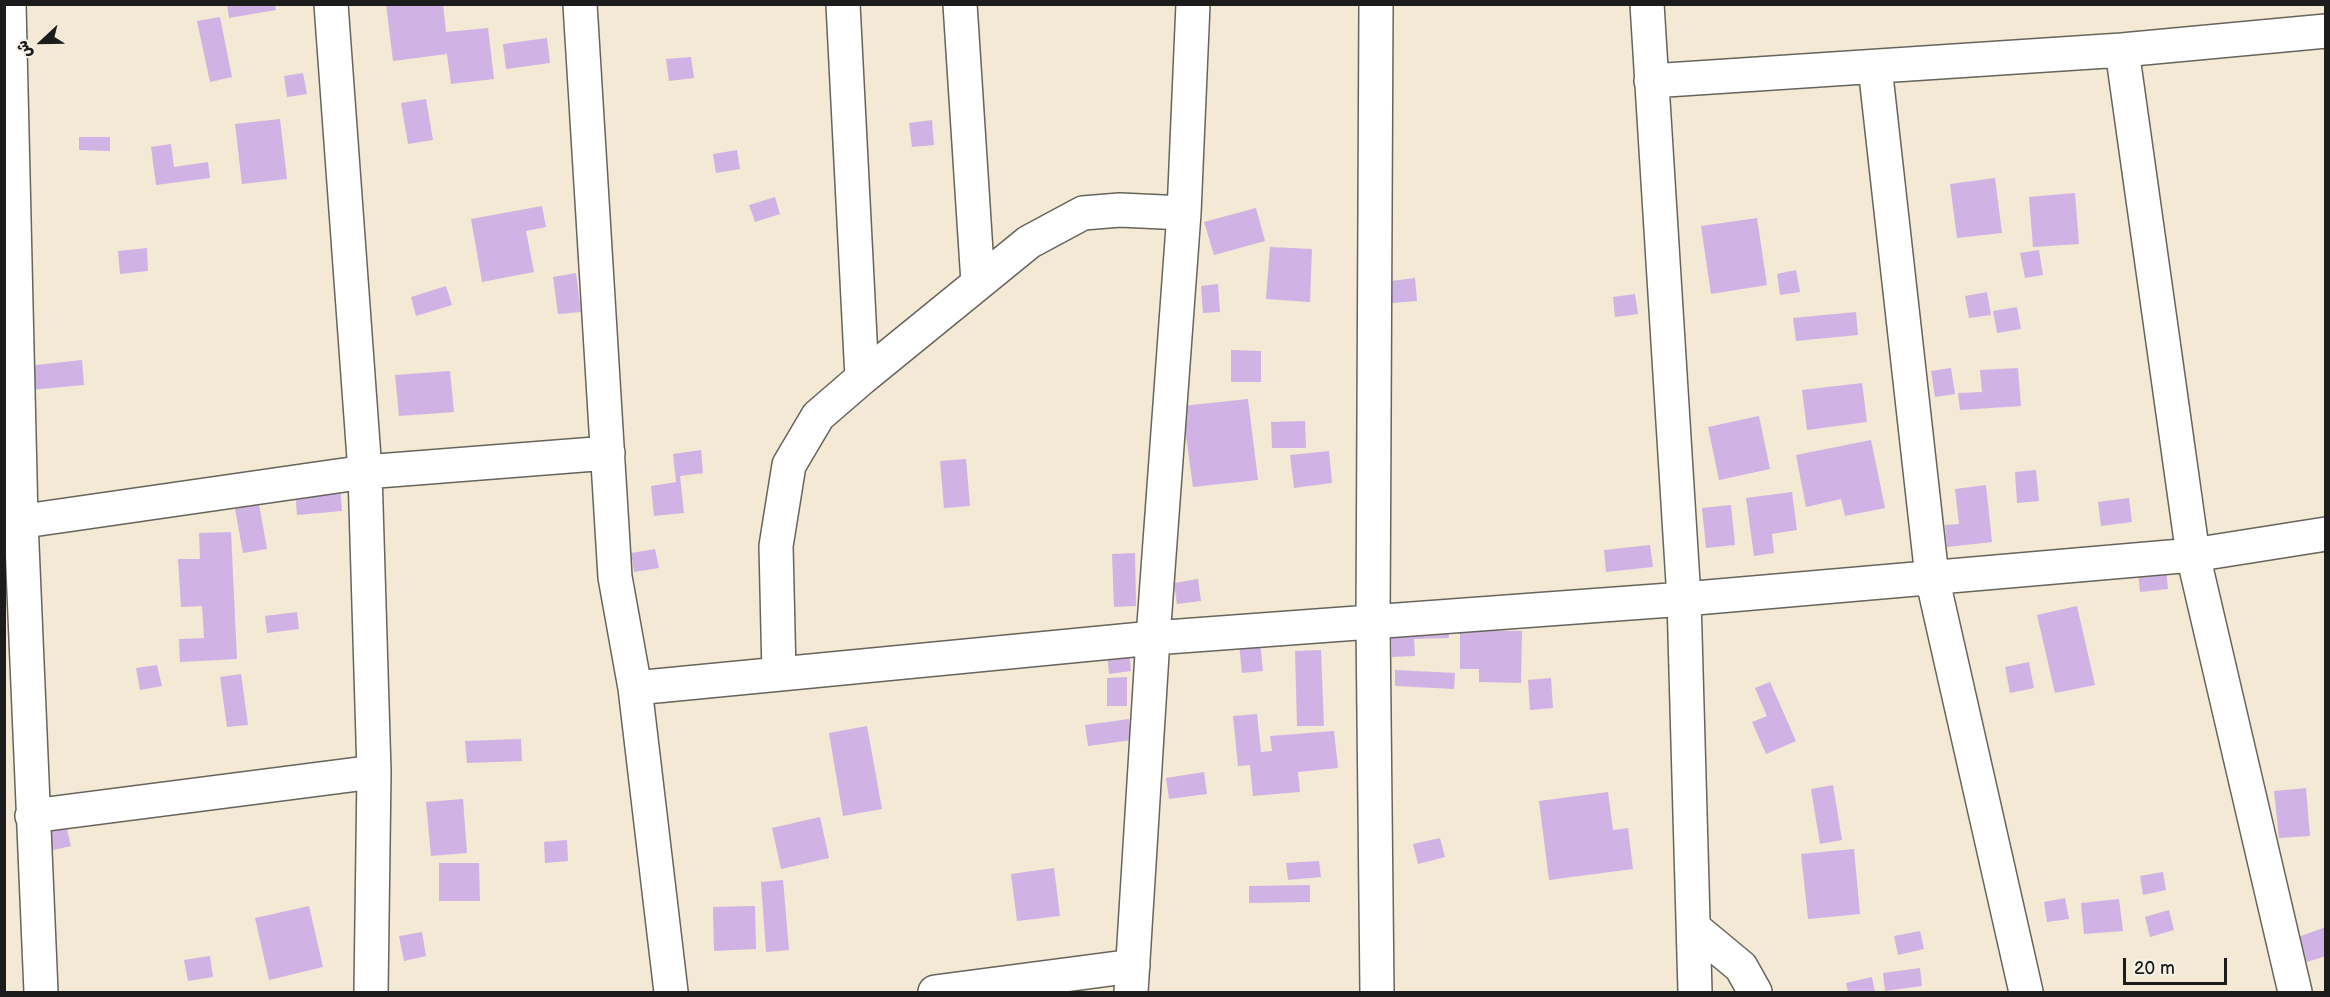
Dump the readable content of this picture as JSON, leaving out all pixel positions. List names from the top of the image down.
{
  "scale_bar": "20 m",
  "north": "left"
}
